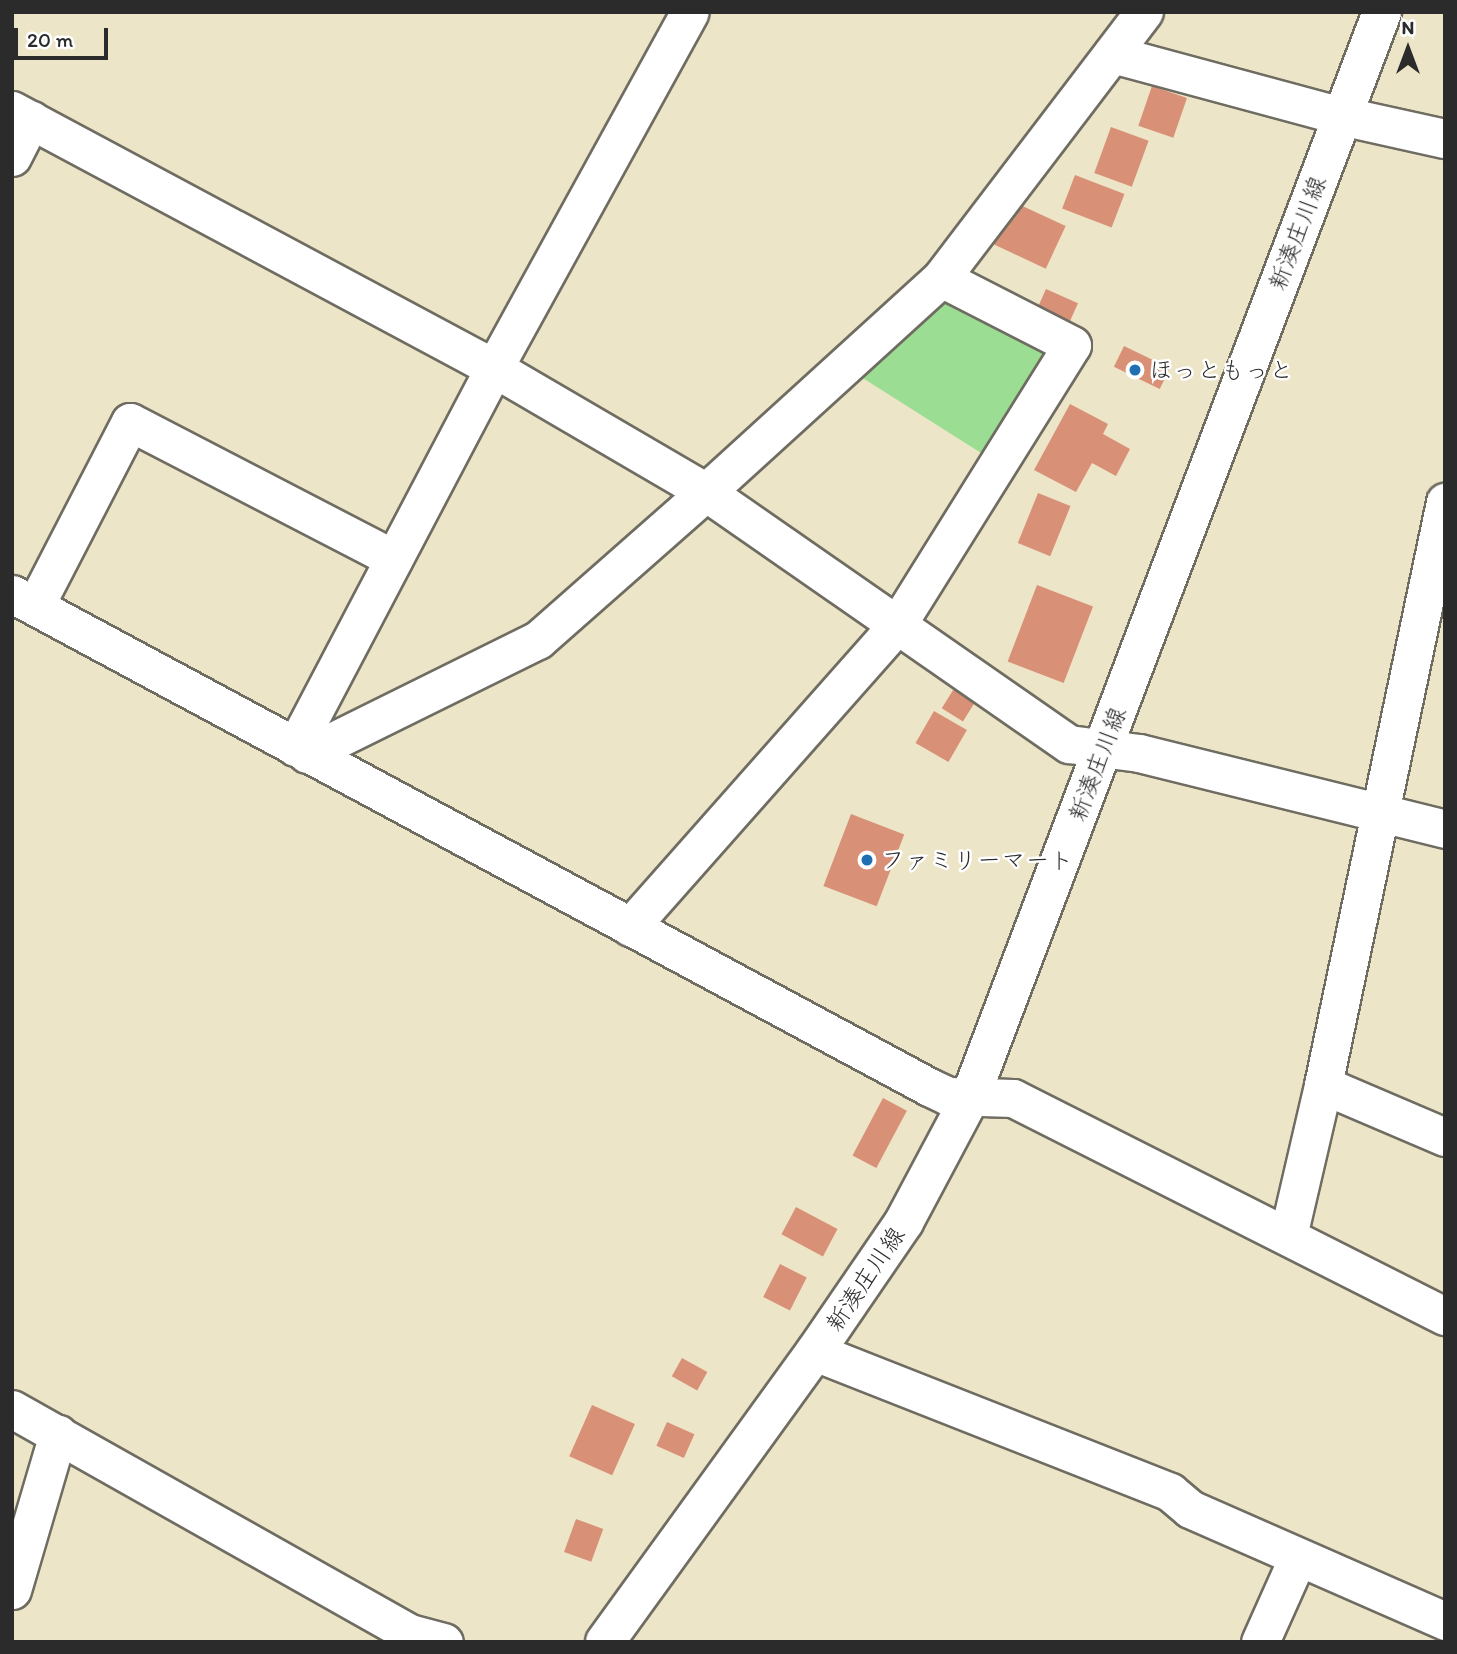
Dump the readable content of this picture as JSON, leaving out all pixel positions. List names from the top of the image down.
{
  "streets": {
    "main road": ["新湊庄川線"]
  },
  "places": ["ほっともっと", "ファミリーマート"],
  "scale_bar": "20 m",
  "north": "top"
}
